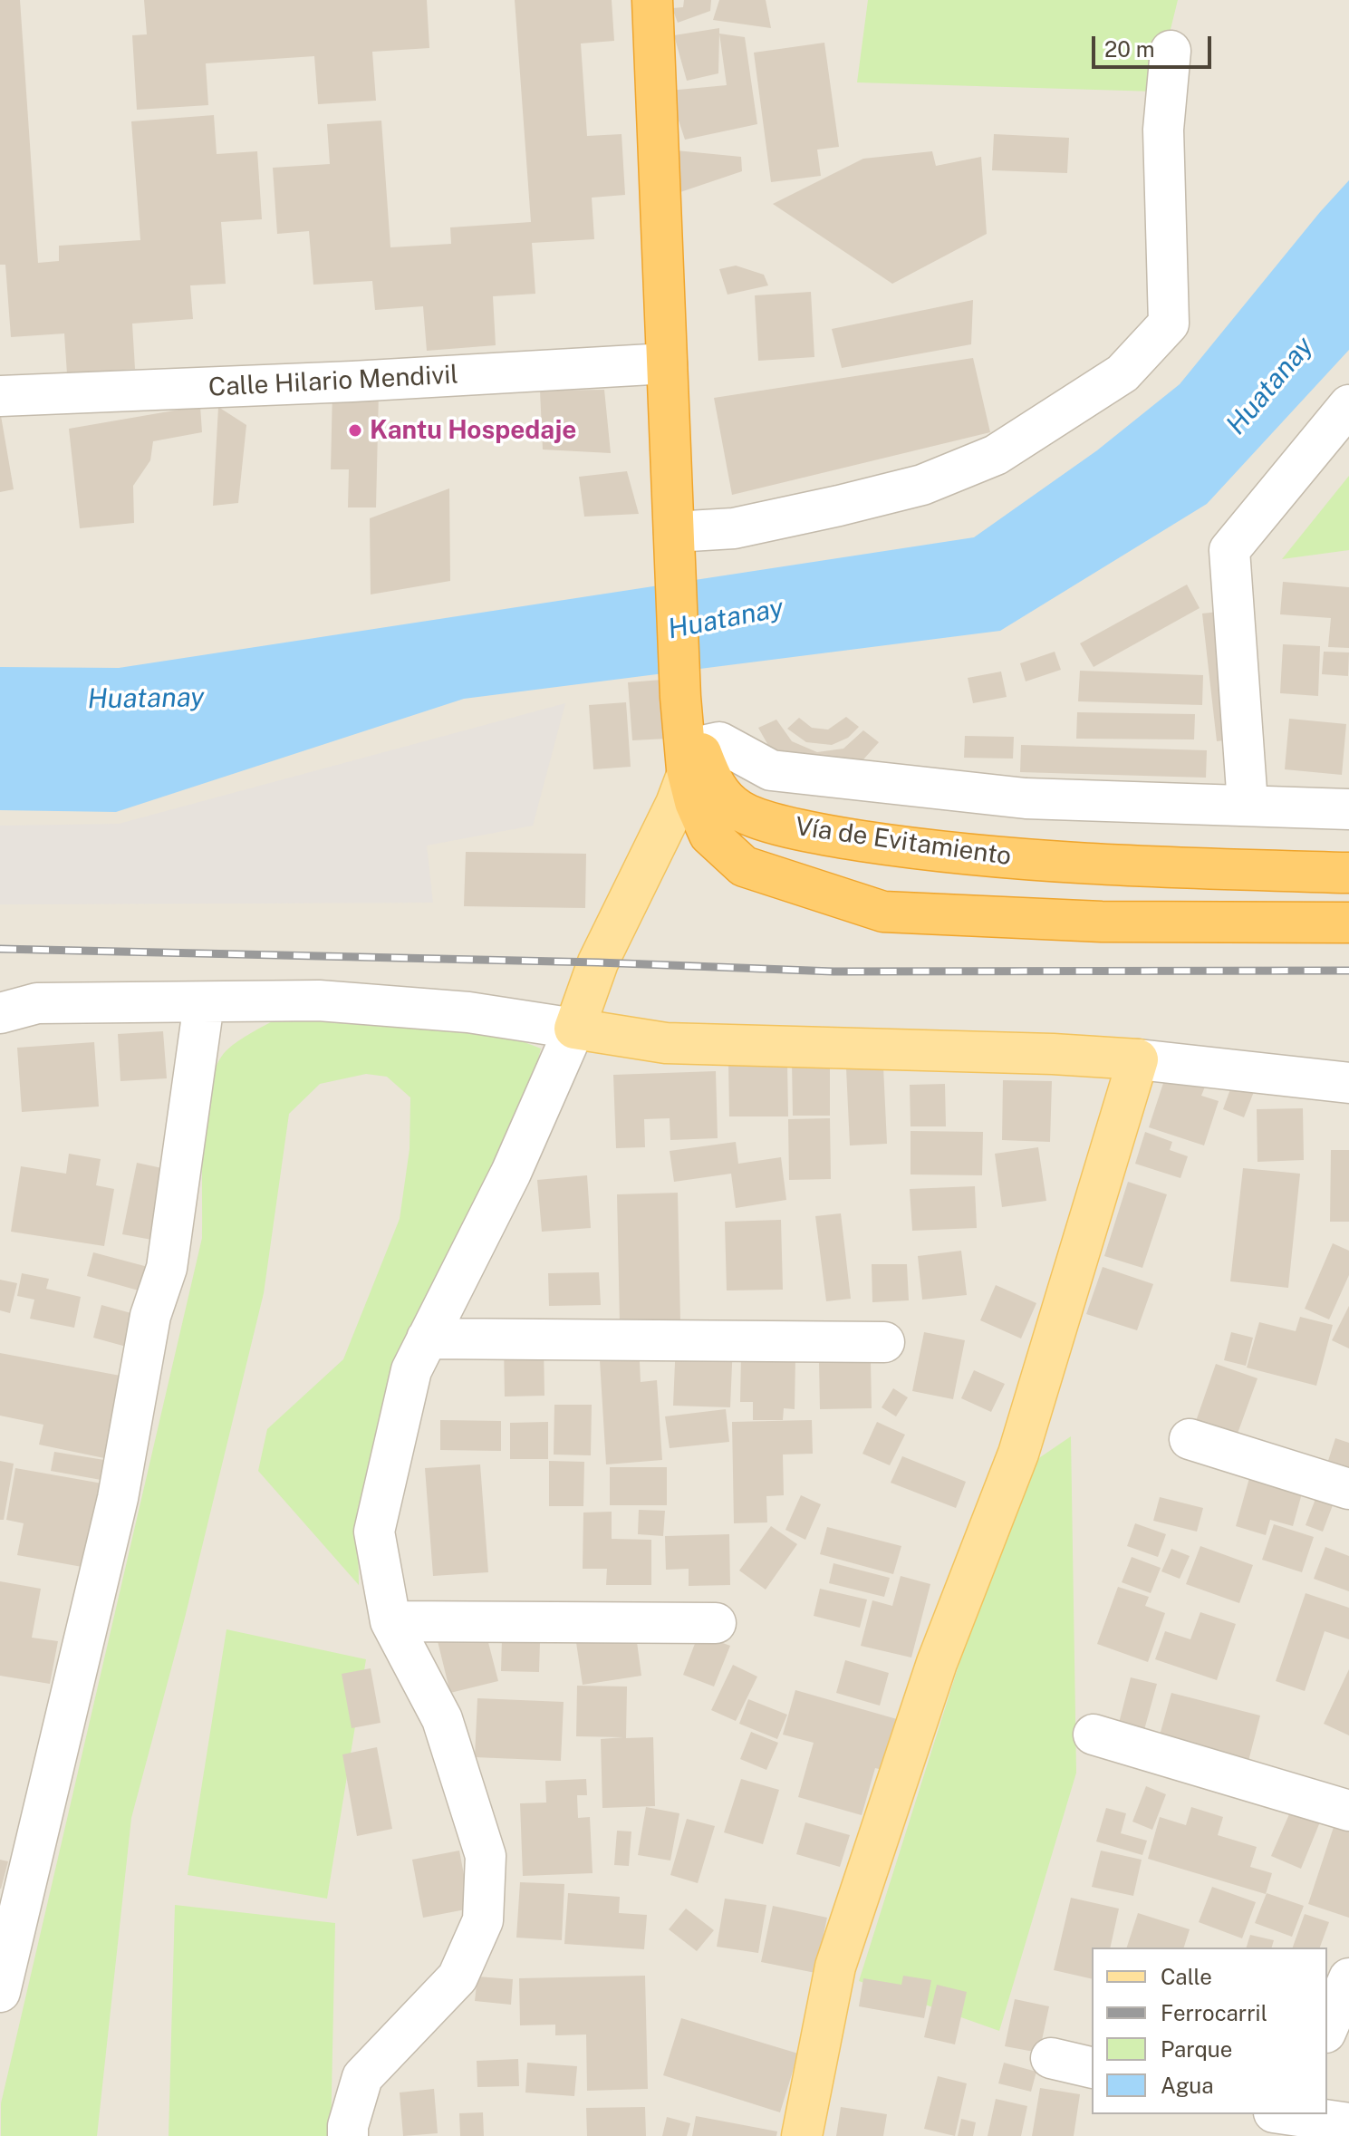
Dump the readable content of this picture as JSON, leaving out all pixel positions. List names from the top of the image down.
{
  "streets": {
    "highway": ["Vía de Evitamiento"],
    "street": ["Calle Hilario Mendivil"]
  },
  "crossings": [
    ["Calle Hilario Mendivil", "Vía de Evitamiento"]
  ],
  "water": ["Huatanay"],
  "places": ["Kantu Hospedaje"],
  "legend": [
    "Calle",
    "Ferrocarril",
    "Parque",
    "Agua"
  ],
  "scale_bar": "20 m"
}
